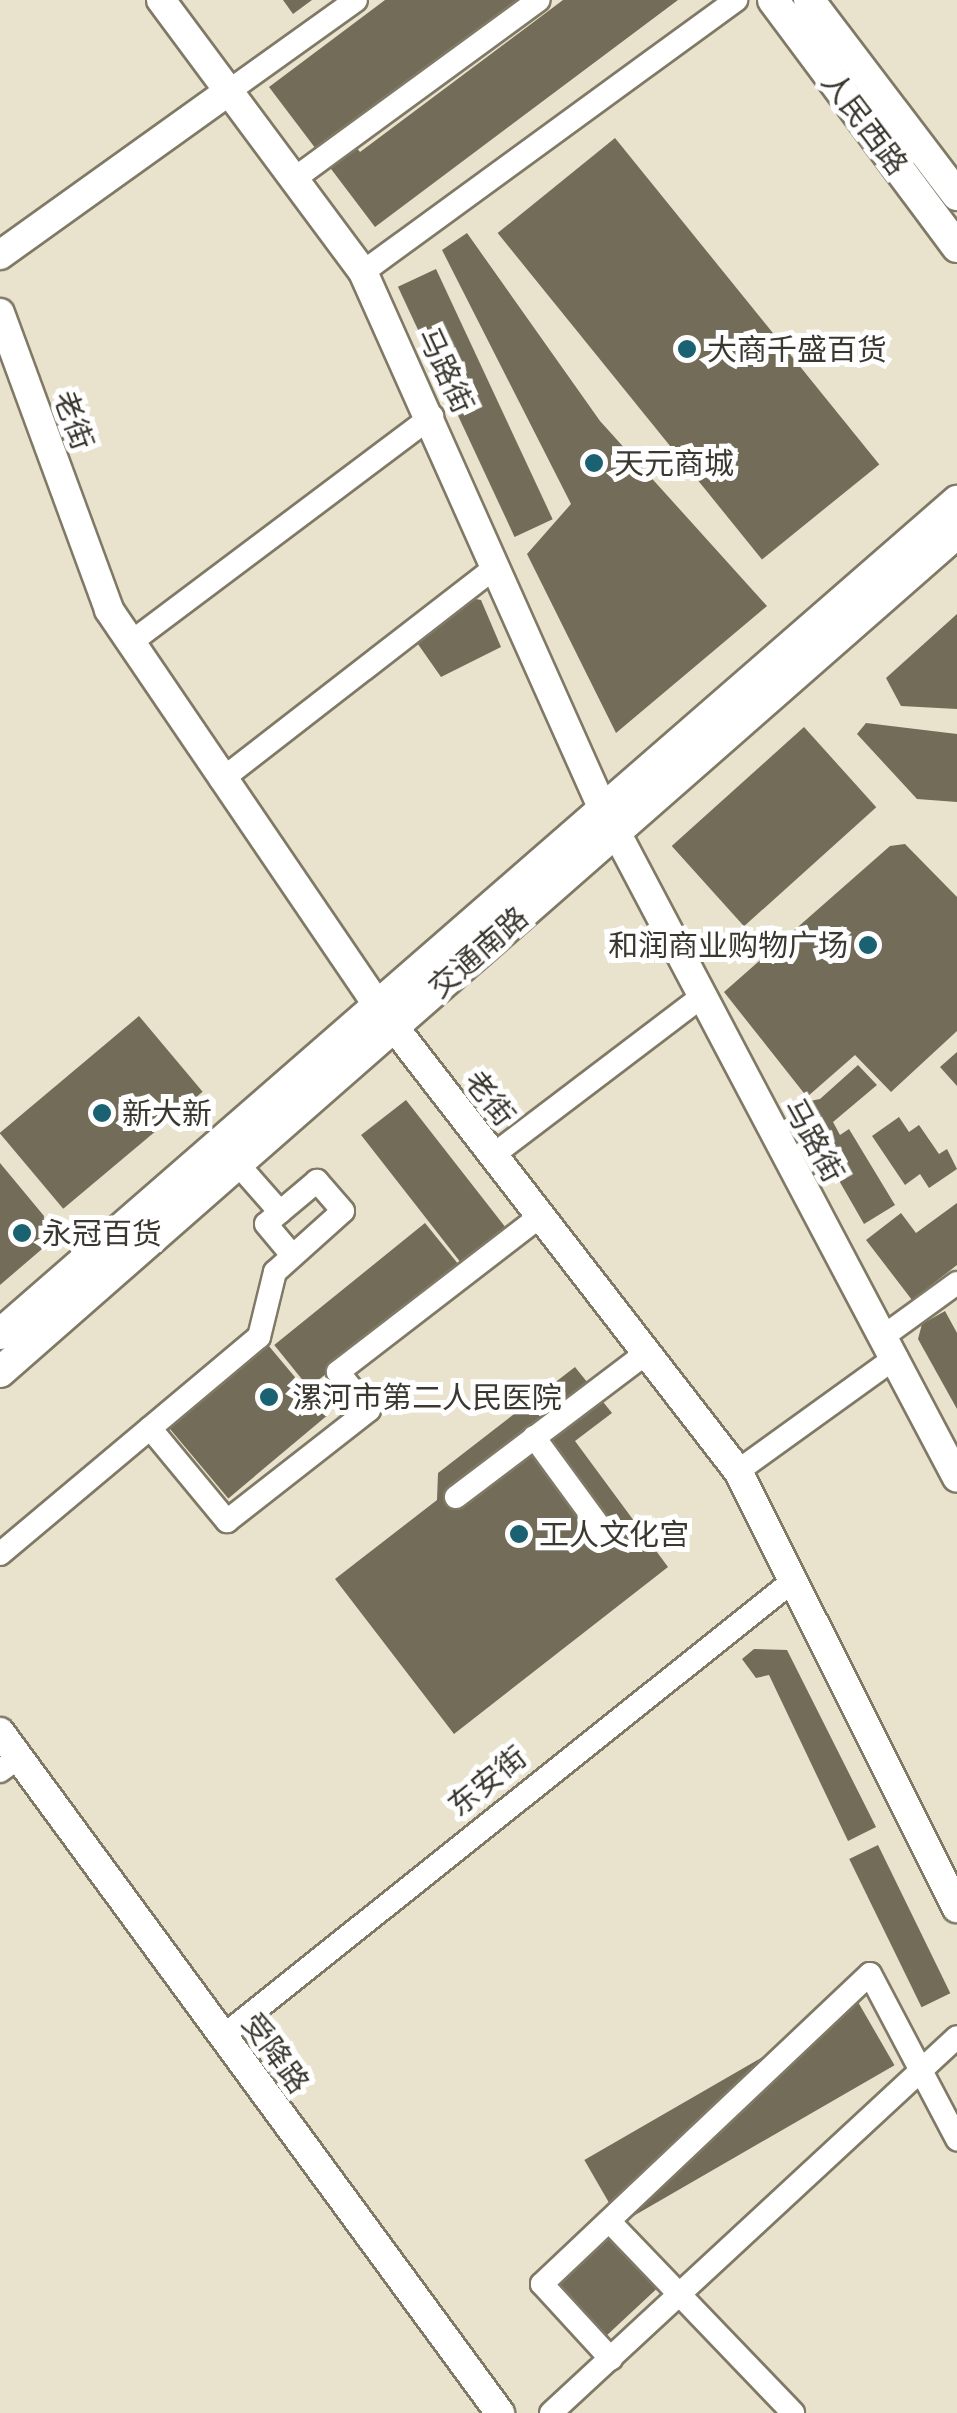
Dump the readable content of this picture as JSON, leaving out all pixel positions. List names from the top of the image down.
{
  "streets": {
    "main road": ["人民西路", "交通南路"],
    "street": [
      "马路街",
      "老街",
      "东安街",
      "受降路"
    ]
  },
  "crossings": [
    ["马路街", "交通南路"],
    ["老街", "交通南路"],
    ["老街", "东安街"],
    ["东安街", "受降路"]
  ],
  "places": [
    "大商千盛百货",
    "天元商城",
    "和润商业购物广场",
    "新大新",
    "永冠百货",
    "漯河市第二人民医院",
    "工人文化宫"
  ]
}
